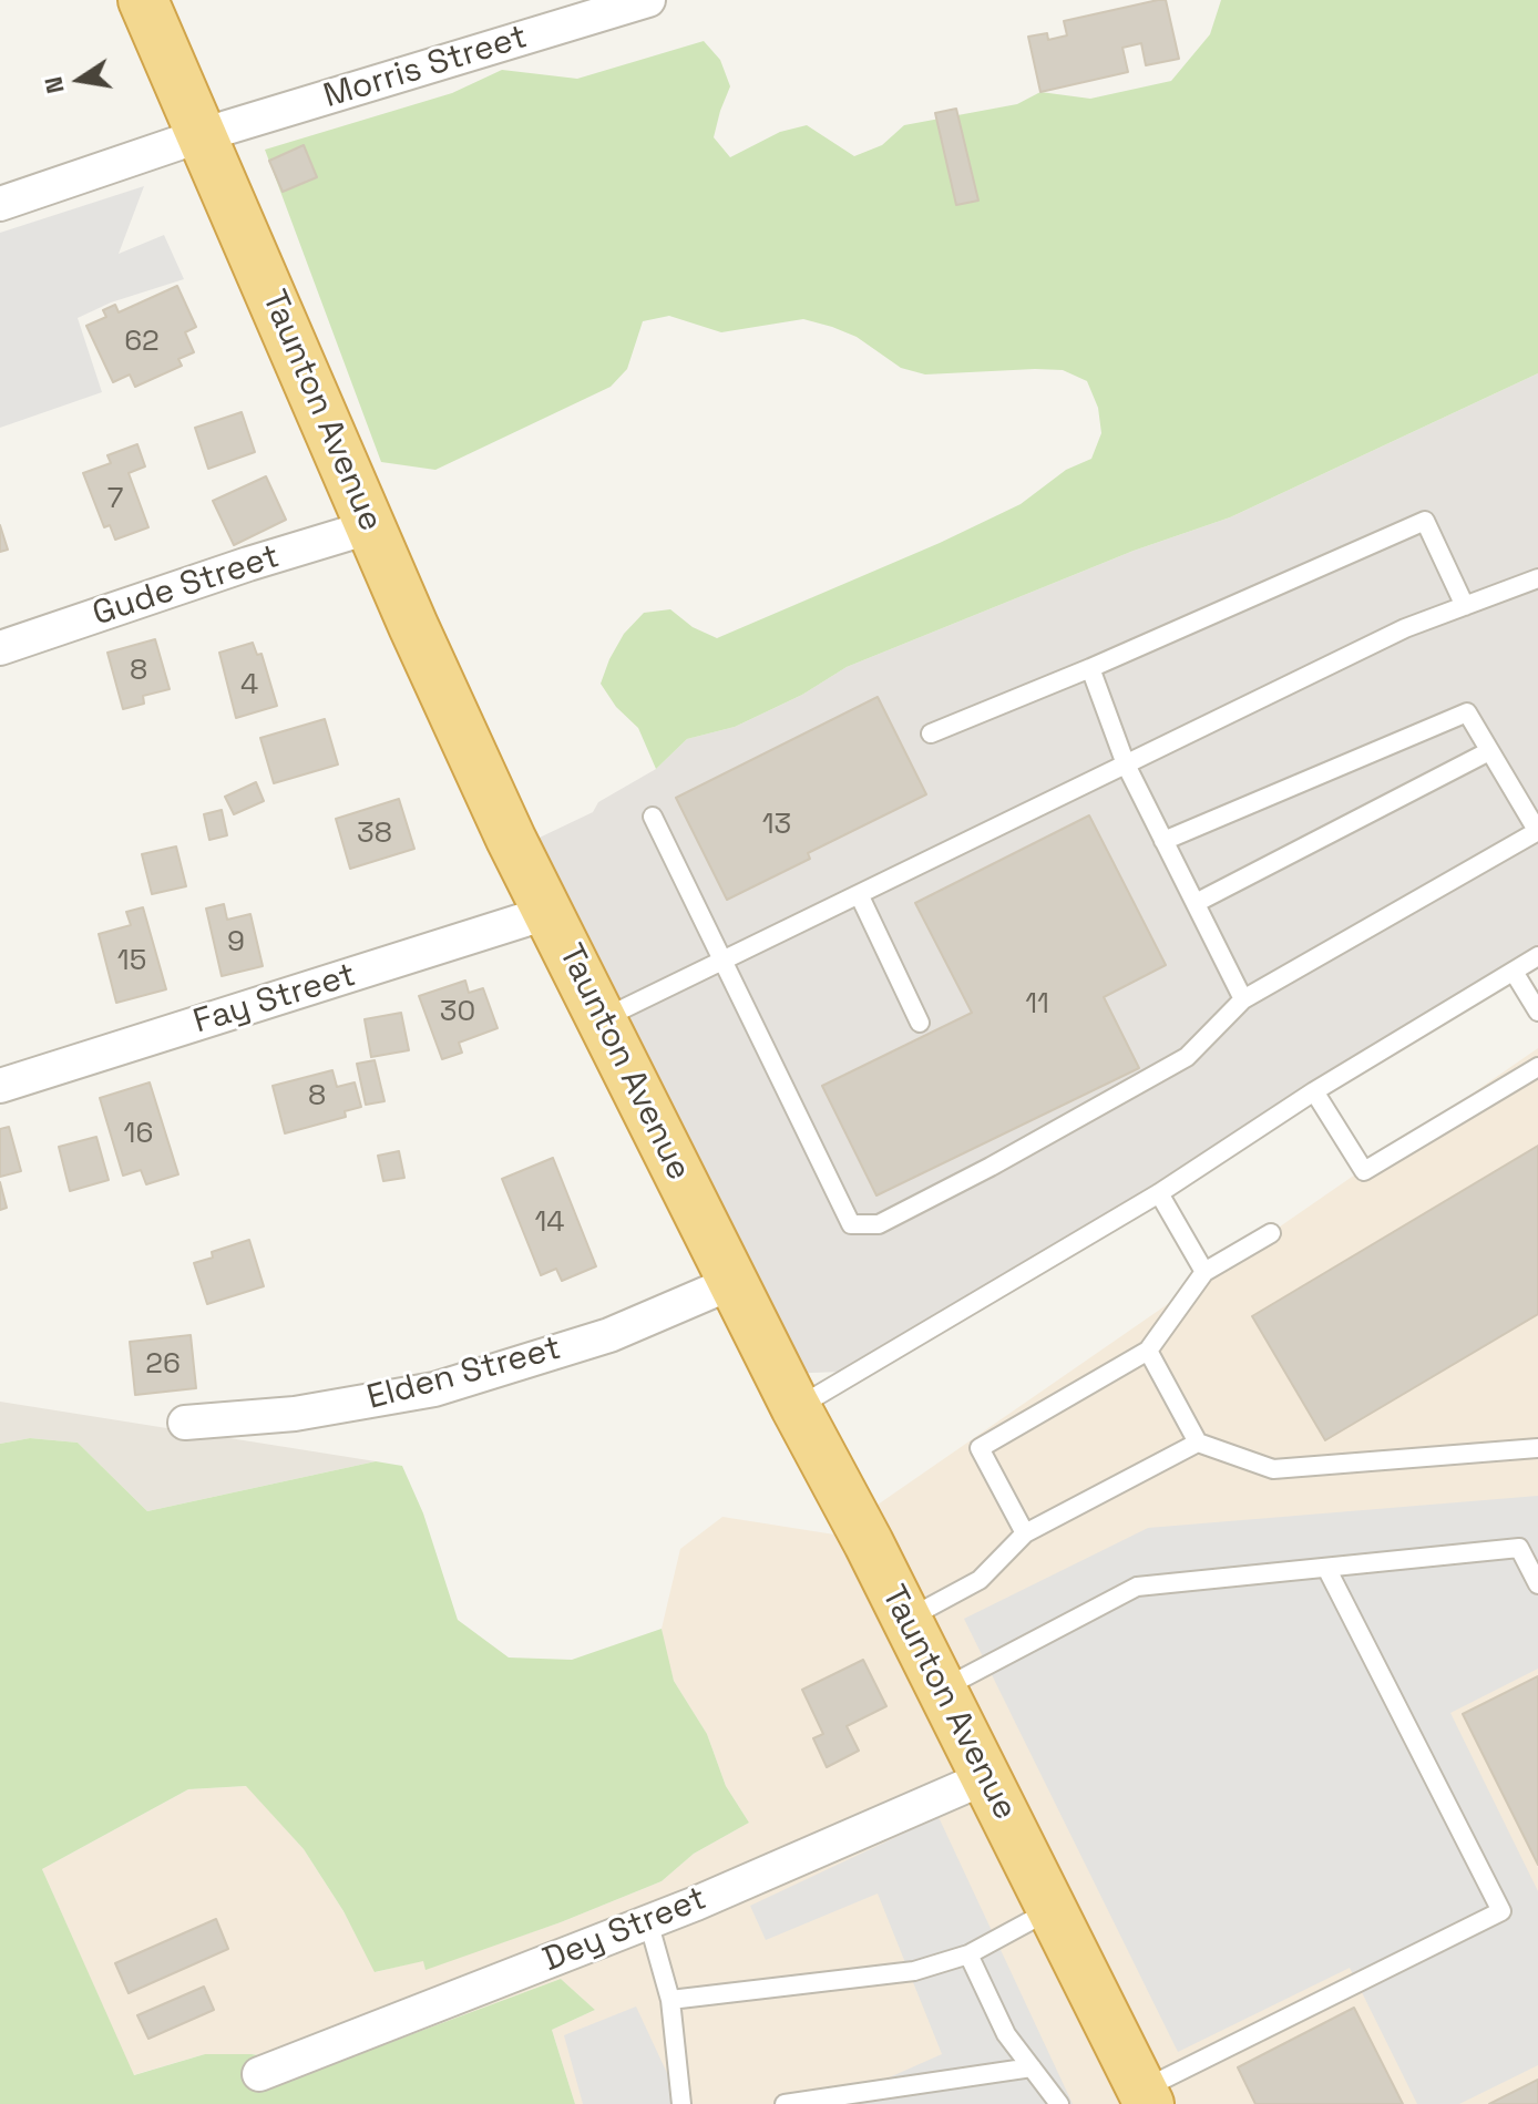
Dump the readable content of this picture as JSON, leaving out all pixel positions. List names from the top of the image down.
{
  "streets": {
    "highway": ["Taunton Avenue"],
    "street": [
      "Morris Street",
      "Gude Street",
      "Fay Street",
      "Elden Street",
      "Dey Street"
    ]
  },
  "crossings": [
    ["Morris Street", "Taunton Avenue"],
    ["Taunton Avenue", "Gude Street"],
    ["Taunton Avenue", "Fay Street"],
    ["Taunton Avenue", "Elden Street"],
    ["Taunton Avenue", "Dey Street"]
  ],
  "house_numbers": [
    "62",
    "7",
    "8",
    "4",
    "13",
    "38",
    "9",
    "15",
    "11",
    "30",
    "8",
    "16",
    "14",
    "26"
  ],
  "north": "left"
}
